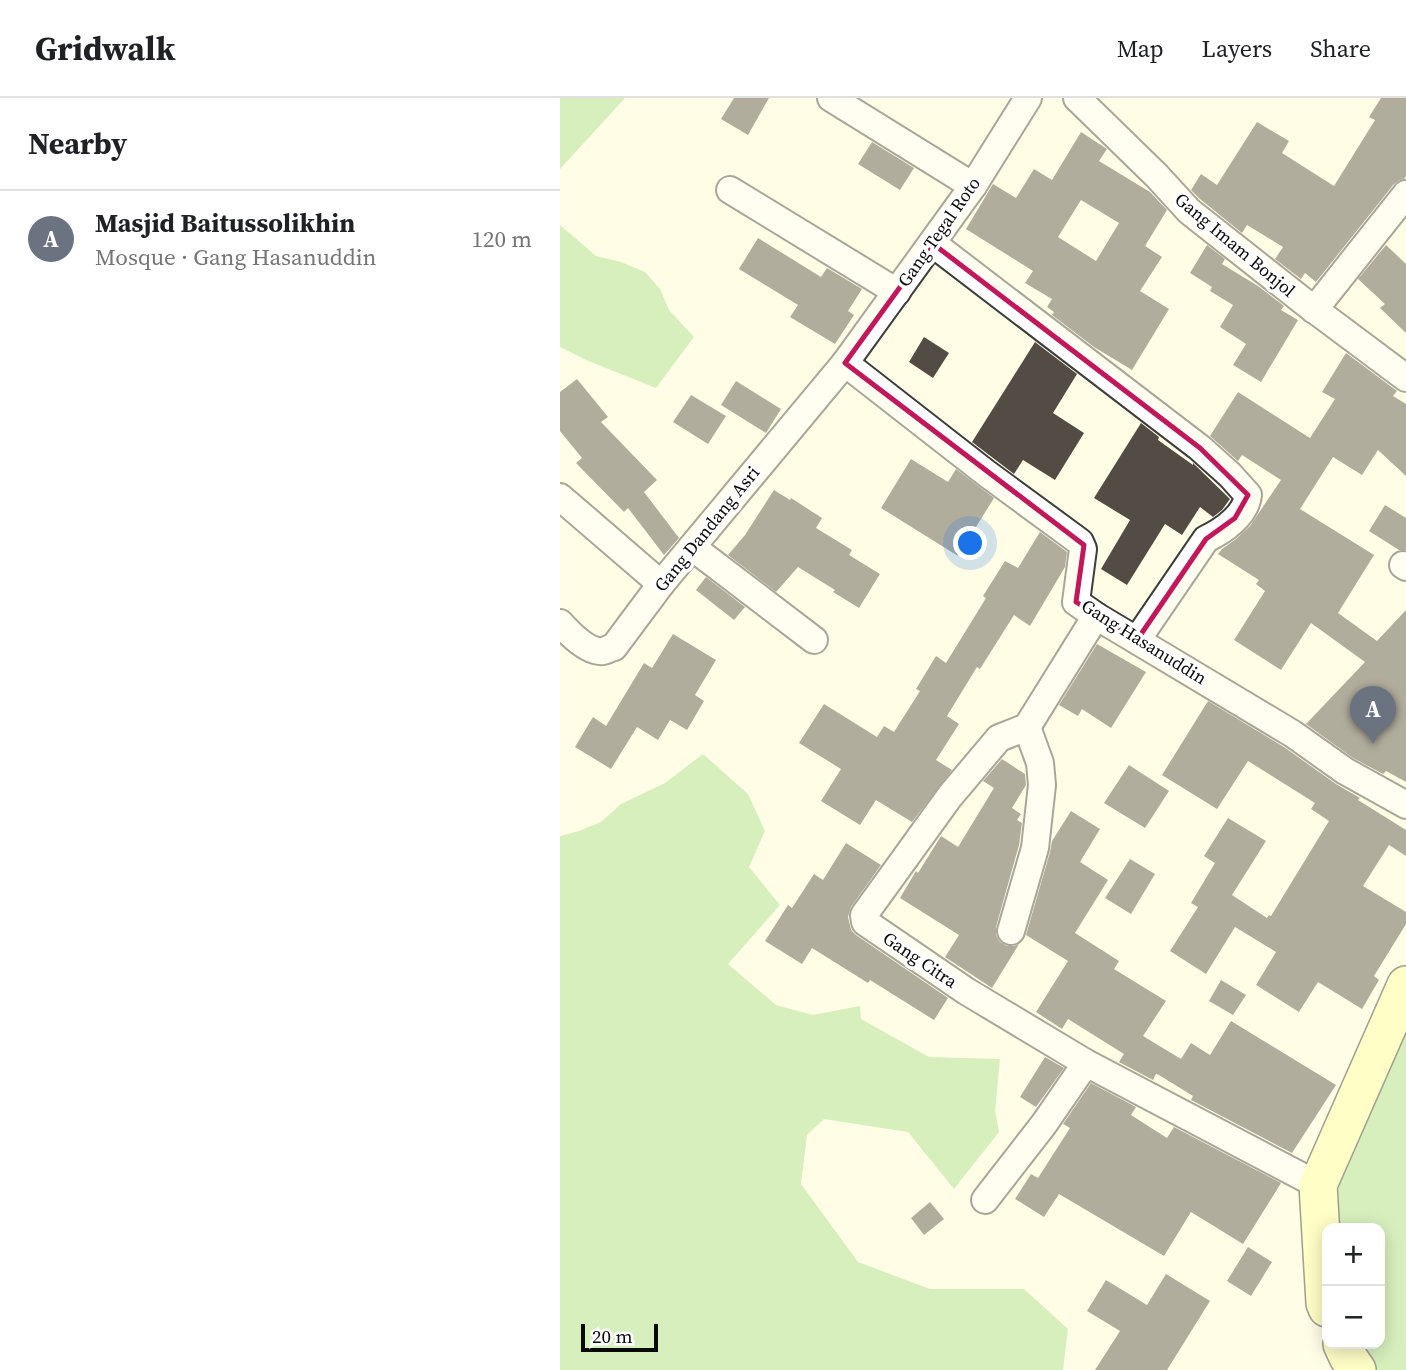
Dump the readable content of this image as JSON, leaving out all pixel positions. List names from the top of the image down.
{
  "streets": {
    "street": [
      "Gang Tegal Roto",
      "Gang Imam Bonjol",
      "Gang Dandang Asri",
      "Gang Hasanuddin",
      "Gang Citra"
    ]
  },
  "crossings": [
    ["Gang Tegal Roto", "Gang Dandang Asri"],
    ["Gang Tegal Roto", "Gang Hasanuddin"],
    ["Gang Dandang Asri", "Gang Hasanuddin"]
  ],
  "scale_bar": "20 m",
  "page": {
    "header": "Gridwalk",
    "nav": ["Map", "Layers", "Share"],
    "heading": "Nearby",
    "list": [
      {
        "mark": "A",
        "name": "Masjid Baitussolikhin",
        "note": "Mosque · Gang Hasanuddin",
        "value": "120 m"
      }
    ],
    "pins": "A",
    "map_buttons": ["+", "−"],
    "scale": "20 m"
  }
}
